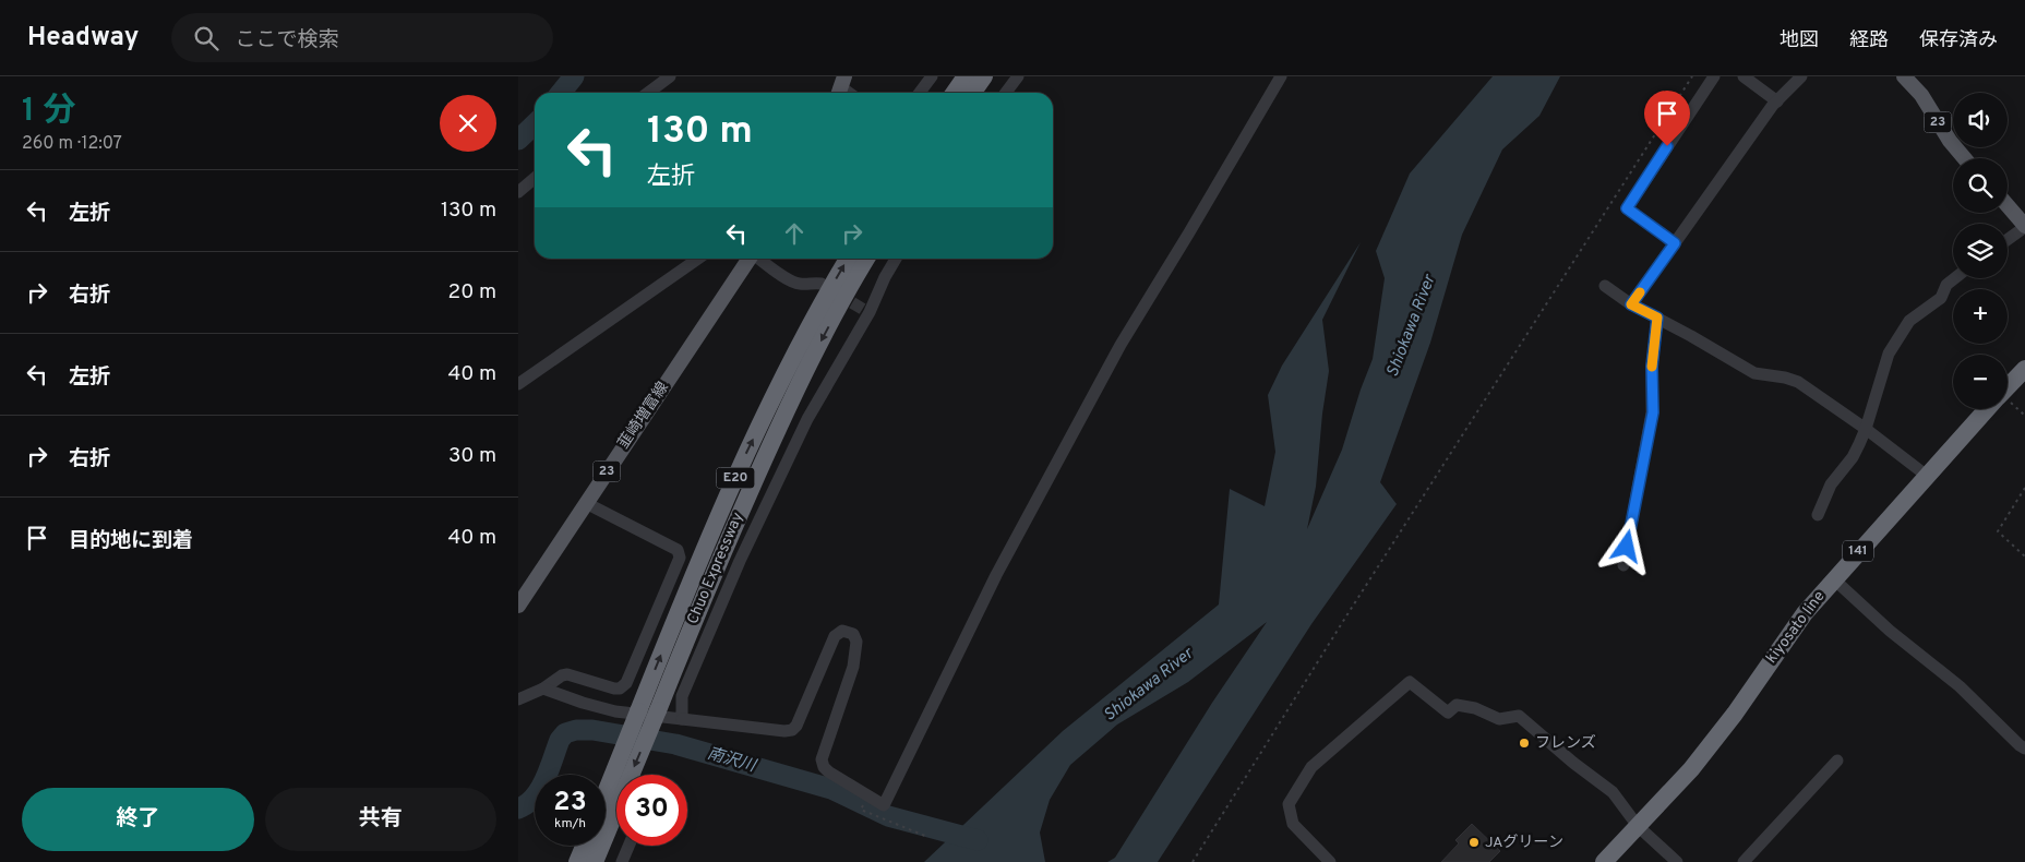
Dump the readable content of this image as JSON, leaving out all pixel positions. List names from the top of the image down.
{
  "streets": {
    "highway": [
      "E20",
      "141",
      "Chuo Expressway",
      "kiyosato line"
    ],
    "main road": ["23", "韮崎増富線"]
  },
  "water": ["Shiokawa River", "南沢川"],
  "places": ["フレンズ", "JAグリーン"],
  "page": {
    "header": "Headway",
    "search": "ここで検索",
    "nav": ["地図", "経路", "保存済み"],
    "heading": ["1 分", "260 m · 12:07"],
    "map_buttons": ["+", "−"],
    "turn": ["130 m", "左折"],
    "list": [
      {
        "name": "左折",
        "value": "130 m"
      },
      {
        "name": "右折",
        "value": "20 m"
      },
      {
        "name": "左折",
        "value": "40 m"
      },
      {
        "name": "右折",
        "value": "30 m"
      },
      {
        "name": "目的地に到着",
        "value": "40 m"
      }
    ],
    "speed": "23 km/h",
    "limit": "30",
    "buttons": ["終了", "共有"]
  }
}
